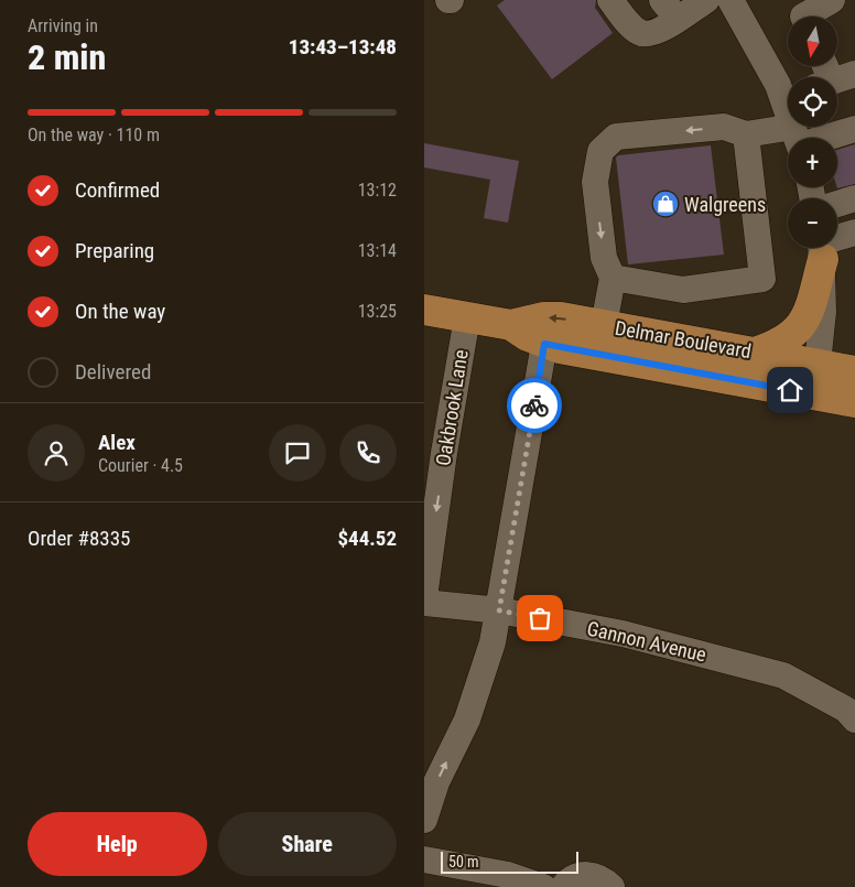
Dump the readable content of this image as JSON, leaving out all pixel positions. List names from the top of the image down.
{
  "streets": {
    "main road": ["Delmar Boulevard"],
    "street": ["Oakbrook Lane", "Gannon Avenue"]
  },
  "crossings": [
    ["Delmar Boulevard", "Oakbrook Lane"]
  ],
  "places": {
    "shop": ["Walgreens"]
  },
  "scale_bar": "50 m",
  "north": "bottom",
  "page": {
    "heading": ["2 min", "Arriving in", "13:43–13:48"],
    "panel": [
      "Alex",
      "Courier · 4.5",
      "Order #8335",
      "$44.52"
    ],
    "map_buttons": ["+", "−"],
    "bar": "On the way · 110 m",
    "list": [
      ["Confirmed", "13:12"],
      ["Preparing", "13:14"],
      ["On the way", "13:25"],
      "Delivered"
    ],
    "buttons": ["Help", "Share"],
    "scale": "50 m"
  }
}
